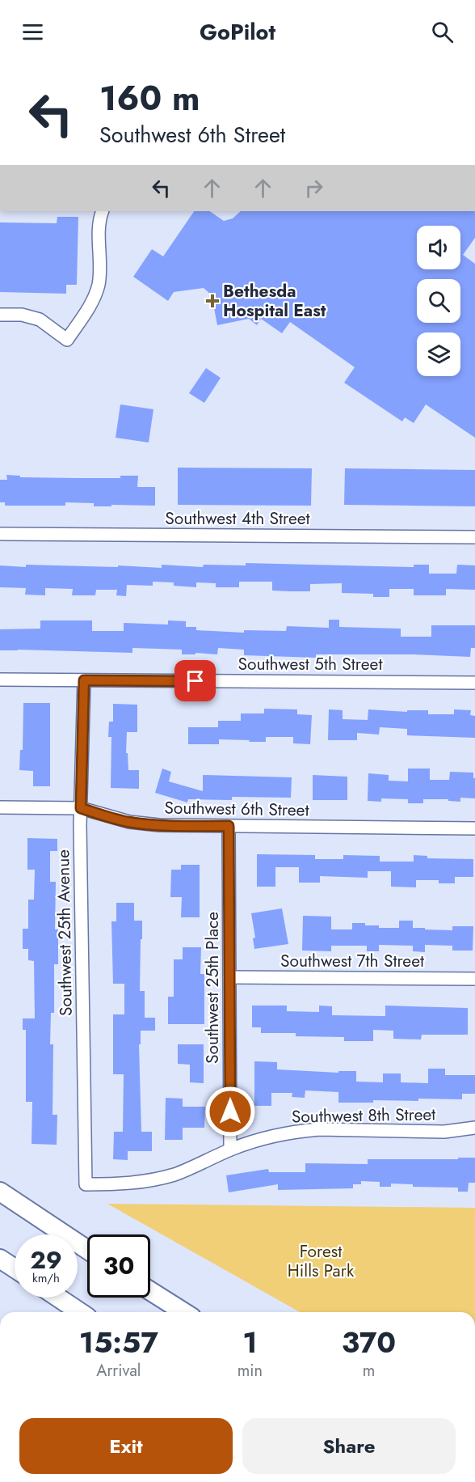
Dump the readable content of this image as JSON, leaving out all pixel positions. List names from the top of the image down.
{
  "streets": {
    "street": [
      "Southwest 4th Street",
      "Southwest 5th Street",
      "Southwest 6th Street",
      "Southwest 25th Avenue",
      "Southwest 7th Street",
      "Southwest 25th Place",
      "Southwest 8th Street"
    ]
  },
  "crossings": [
    ["Southwest 5th Street", "Southwest 25th Avenue"],
    ["Southwest 6th Street", "Southwest 25th Avenue"],
    ["Southwest 6th Street", "Southwest 25th Place"],
    ["Southwest 25th Avenue", "Southwest 8th Street"],
    ["Southwest 7th Street", "Southwest 25th Place"],
    ["Southwest 25th Place", "Southwest 8th Street"]
  ],
  "parks": ["Forest Hills Park"],
  "places": {
    "health": ["Bethesda Hospital East"]
  },
  "page": {
    "header": "GoPilot",
    "turn": ["160 m", "Southwest 6th Street"],
    "speed": "29 km/h",
    "limit": "30",
    "eta": [
      "15:57",
      "Arrival",
      "1",
      "min",
      "370",
      "m"
    ],
    "buttons": ["Exit", "Share"]
  }
}
